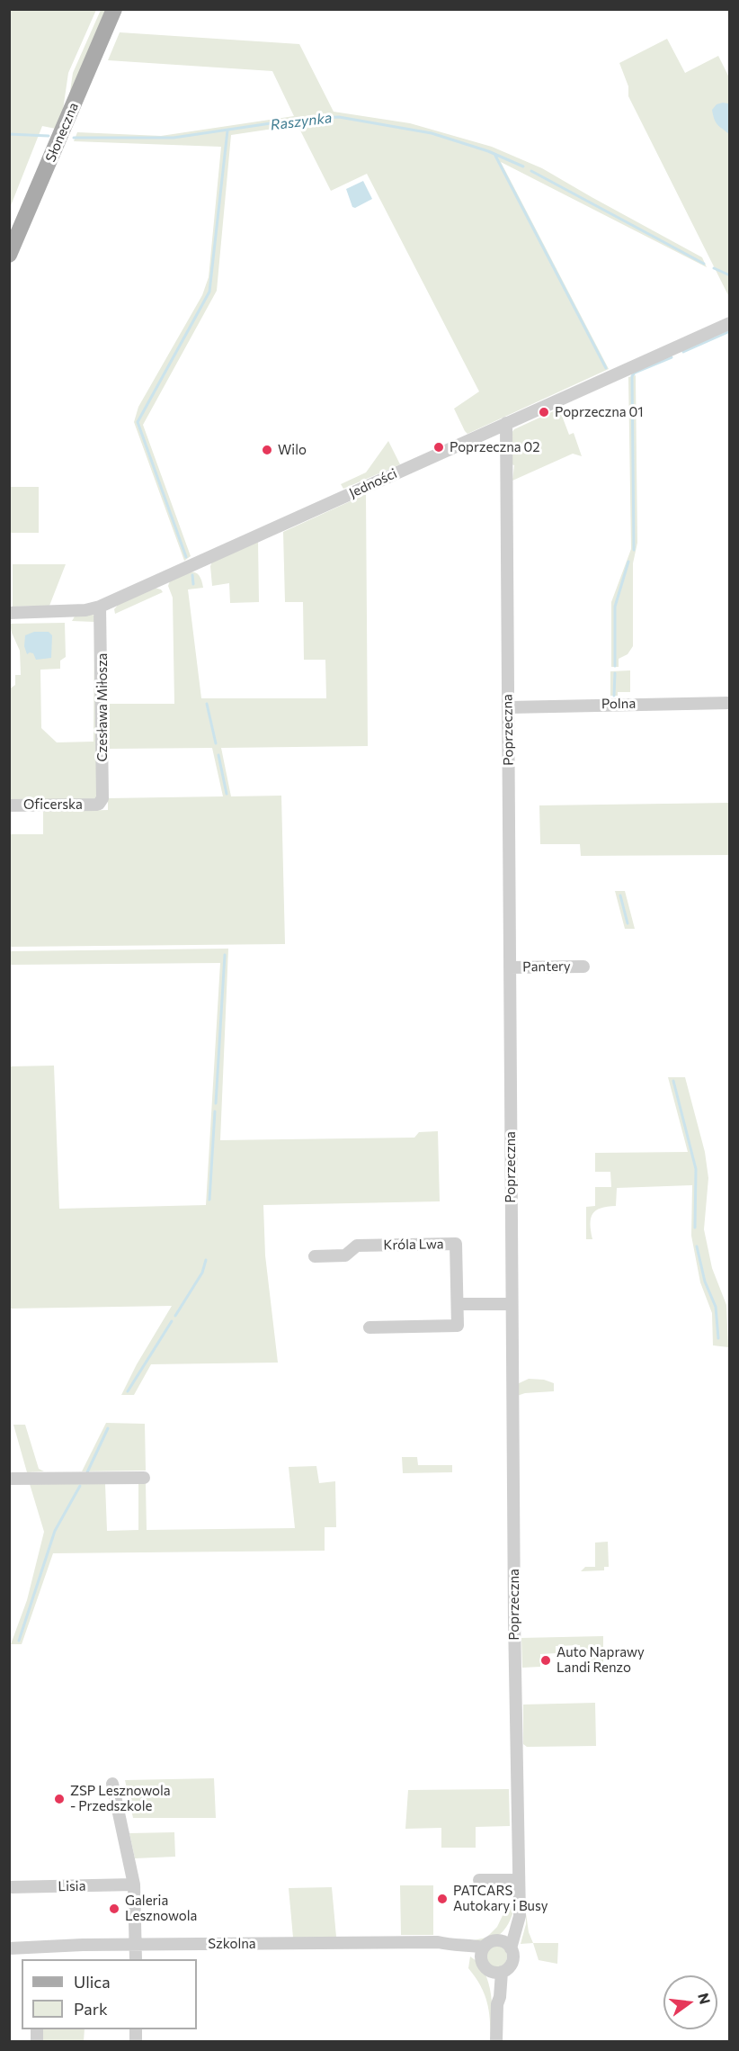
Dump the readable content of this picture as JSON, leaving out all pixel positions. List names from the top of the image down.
{
  "streets": {
    "main road": ["Słoneczna"],
    "street": [
      "Jedności",
      "Polna",
      "Czesława Miłosza",
      "Poprzeczna",
      "Oficerska",
      "Pantery",
      "Króla Lwa",
      "Lisia",
      "Szkolna"
    ]
  },
  "crossings": [
    ["Jedności", "Czesława Miłosza"],
    ["Jedności", "Poprzeczna"],
    ["Polna", "Poprzeczna"],
    ["Czesława Miłosza", "Oficerska"],
    ["Poprzeczna", "Pantery"],
    ["Poprzeczna", "Szkolna"]
  ],
  "water": ["Raszynka"],
  "places": [
    "Poprzeczna 01",
    "Poprzeczna 02",
    "Wilo",
    "Auto Naprawy Landi Renzo",
    "ZSP Lesznowola - Przedszkole",
    "PATCARS Autokary i Busy",
    "Galeria Lesznowola"
  ],
  "legend": ["Ulica", "Park"],
  "north": "right"
}
